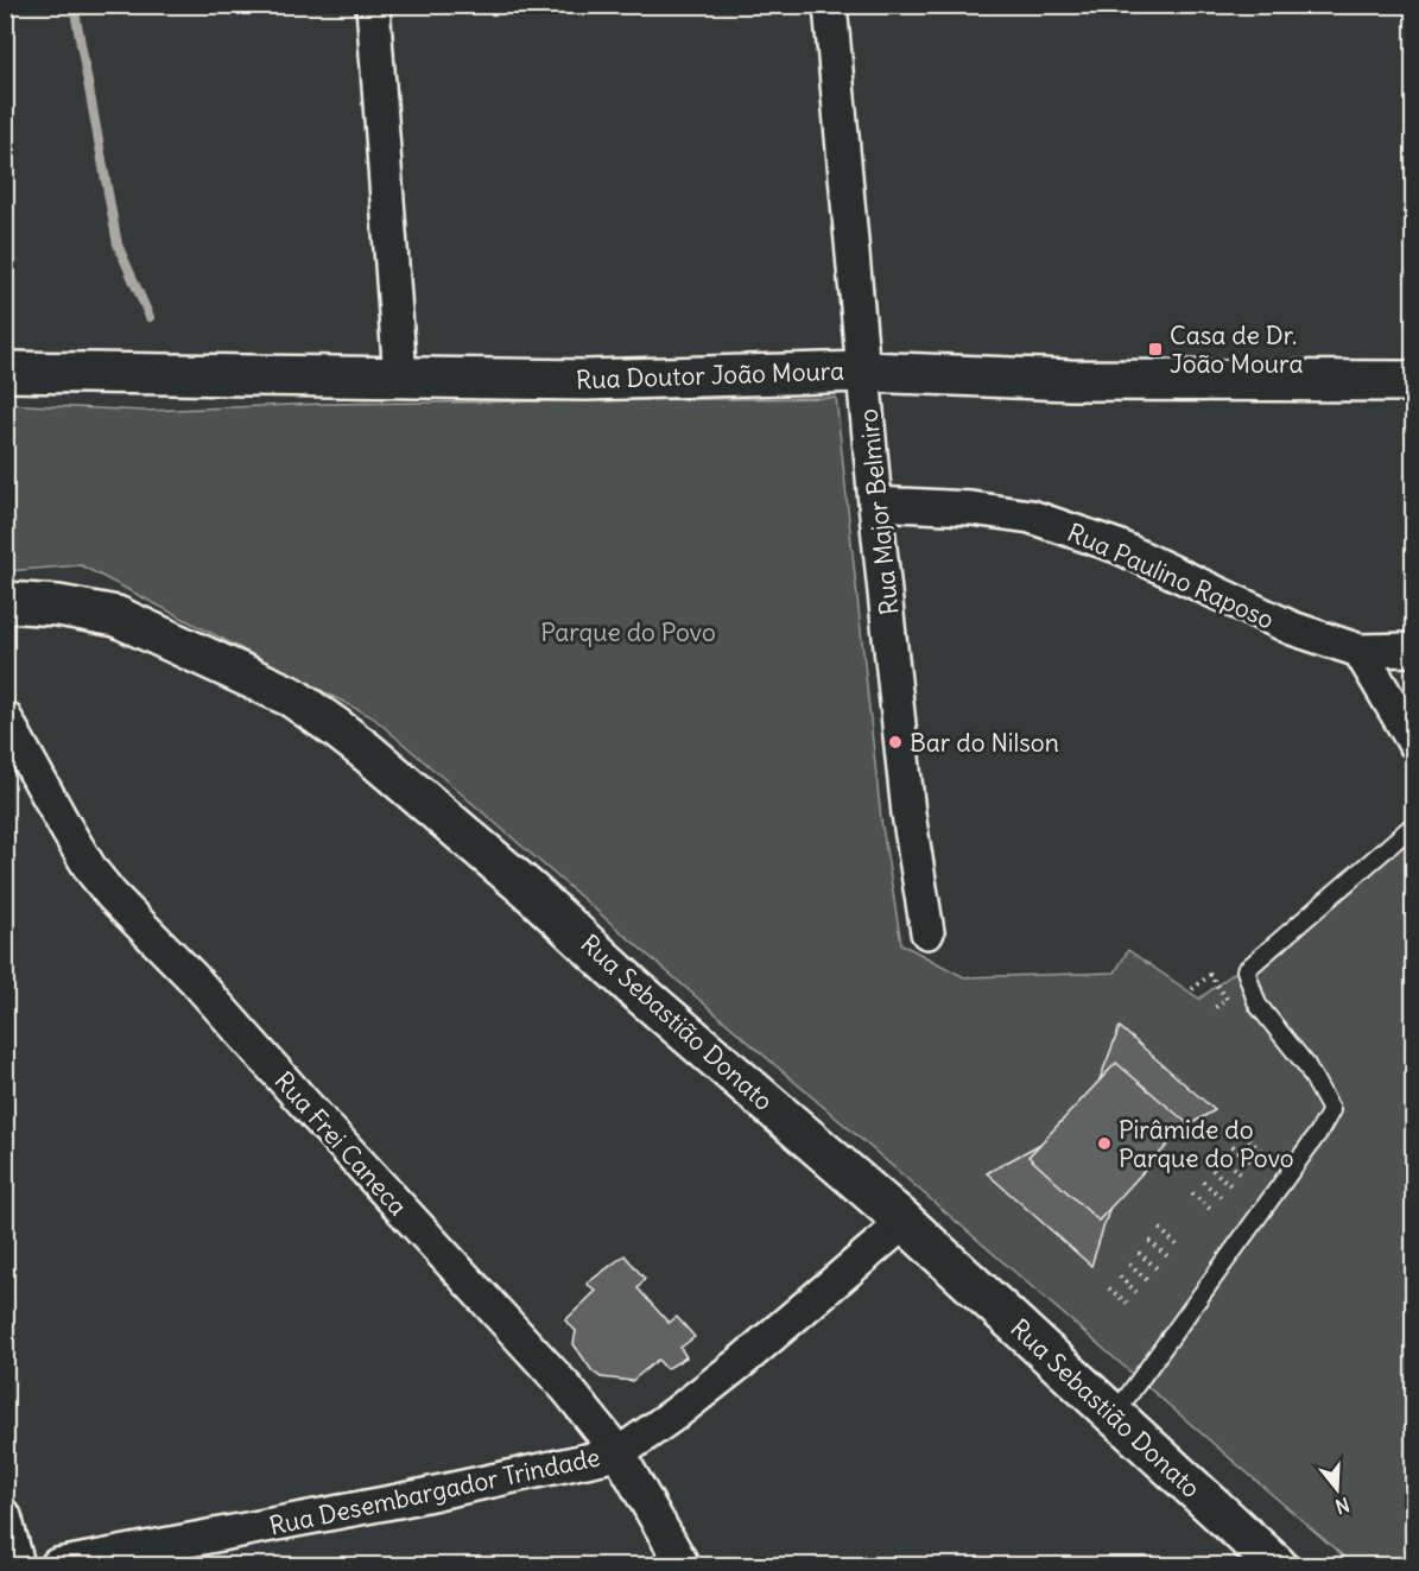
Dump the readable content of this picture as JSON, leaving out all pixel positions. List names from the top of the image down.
{
  "streets": {
    "main road": ["Rua Doutor João Moura", "Rua Sebastião Donato"],
    "street": [
      "Rua Major Belmiro",
      "Rua Paulino Raposo",
      "Rua Frei Caneca",
      "Rua Desembargador Trindade"
    ]
  },
  "crossings": [
    ["Rua Doutor João Moura", "Rua Major Belmiro"],
    ["Rua Major Belmiro", "Rua Paulino Raposo"],
    ["Rua Sebastião Donato", "Rua Desembargador Trindade"],
    ["Rua Frei Caneca", "Rua Desembargador Trindade"]
  ],
  "parks": ["Parque do Povo"],
  "places": {
    "transit": ["Casa de Dr. João Moura"],
    "other": ["Bar do Nilson", "Pirâmide do Parque do Povo"]
  },
  "north": "bottom"
}
